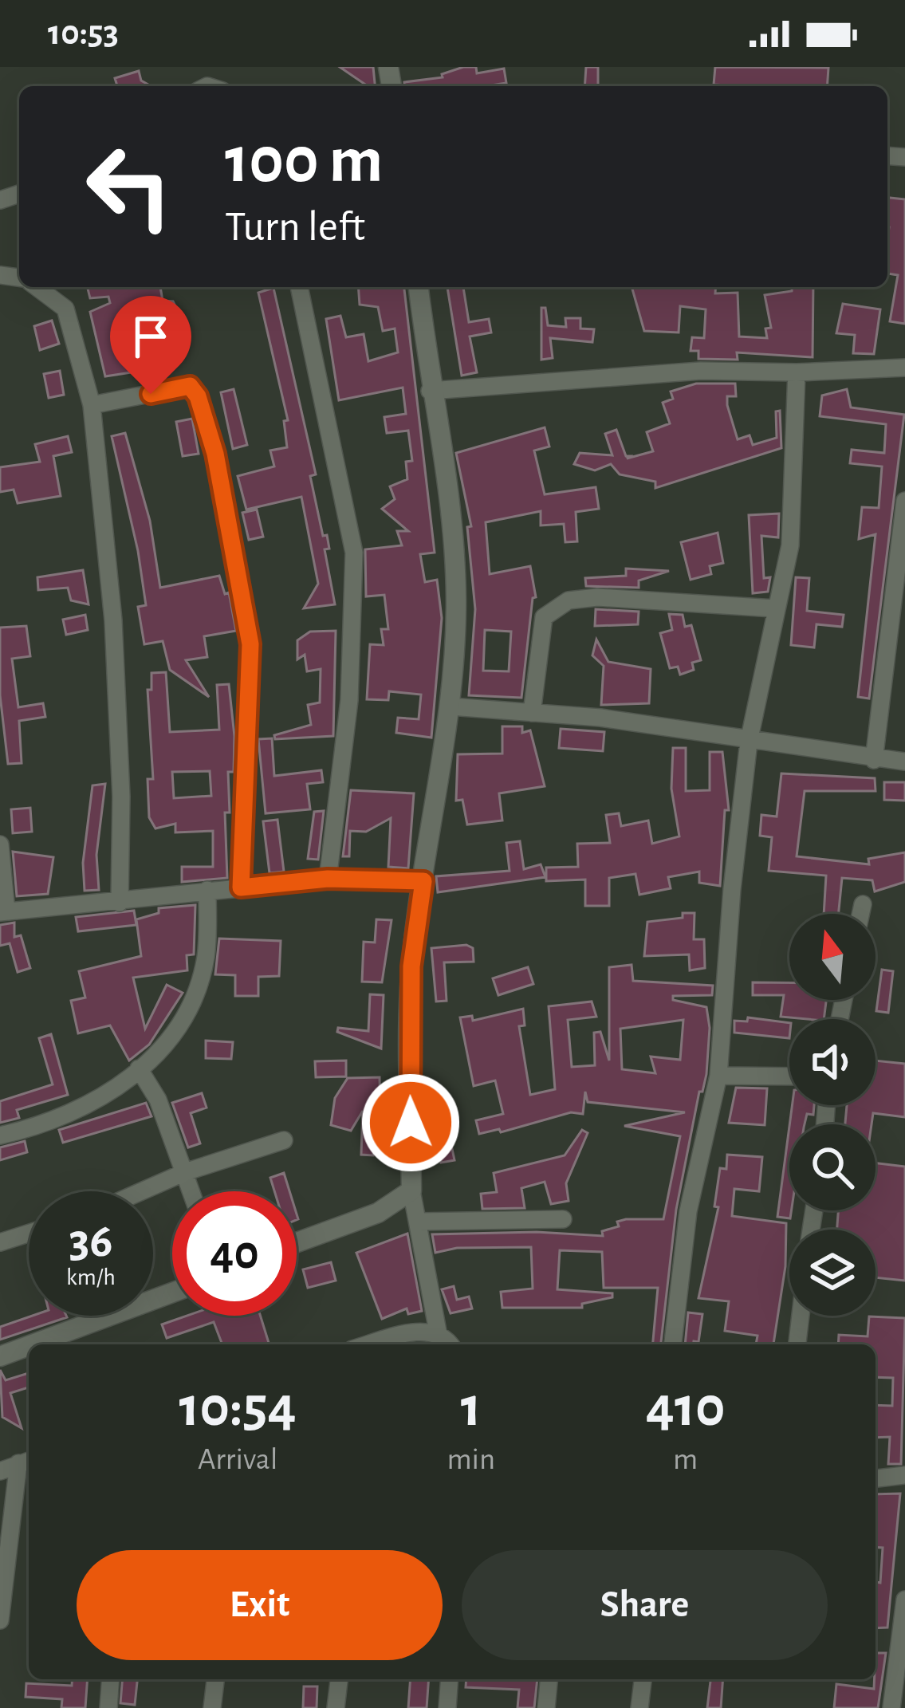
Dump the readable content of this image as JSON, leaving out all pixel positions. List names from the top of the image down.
{
  "north": "top",
  "page": {
    "status": "10:53",
    "turn": ["100 m", "Turn left"],
    "speed": "36 km/h",
    "limit": "40",
    "eta": [
      "10:54",
      "Arrival",
      "1",
      "min",
      "410",
      "m"
    ],
    "buttons": ["Exit", "Share"]
  }
}
